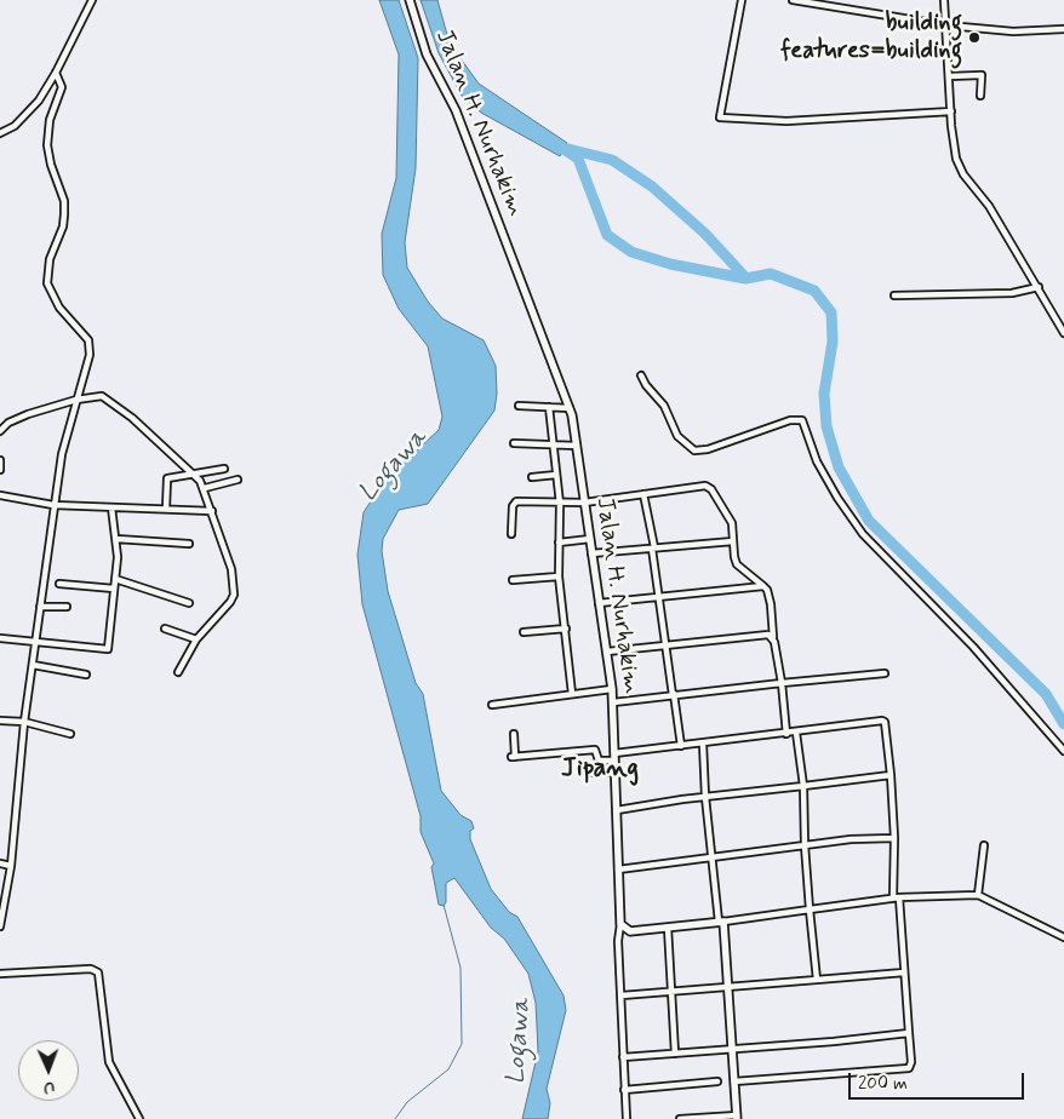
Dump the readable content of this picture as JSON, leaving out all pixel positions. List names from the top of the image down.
{
  "streets": {
    "main road": ["Jalan H. Nurhakim"]
  },
  "districts": ["Jipang"],
  "water": ["Logawa"],
  "places": ["building features=building"],
  "scale_bar": "200 m",
  "north": "bottom"
}
